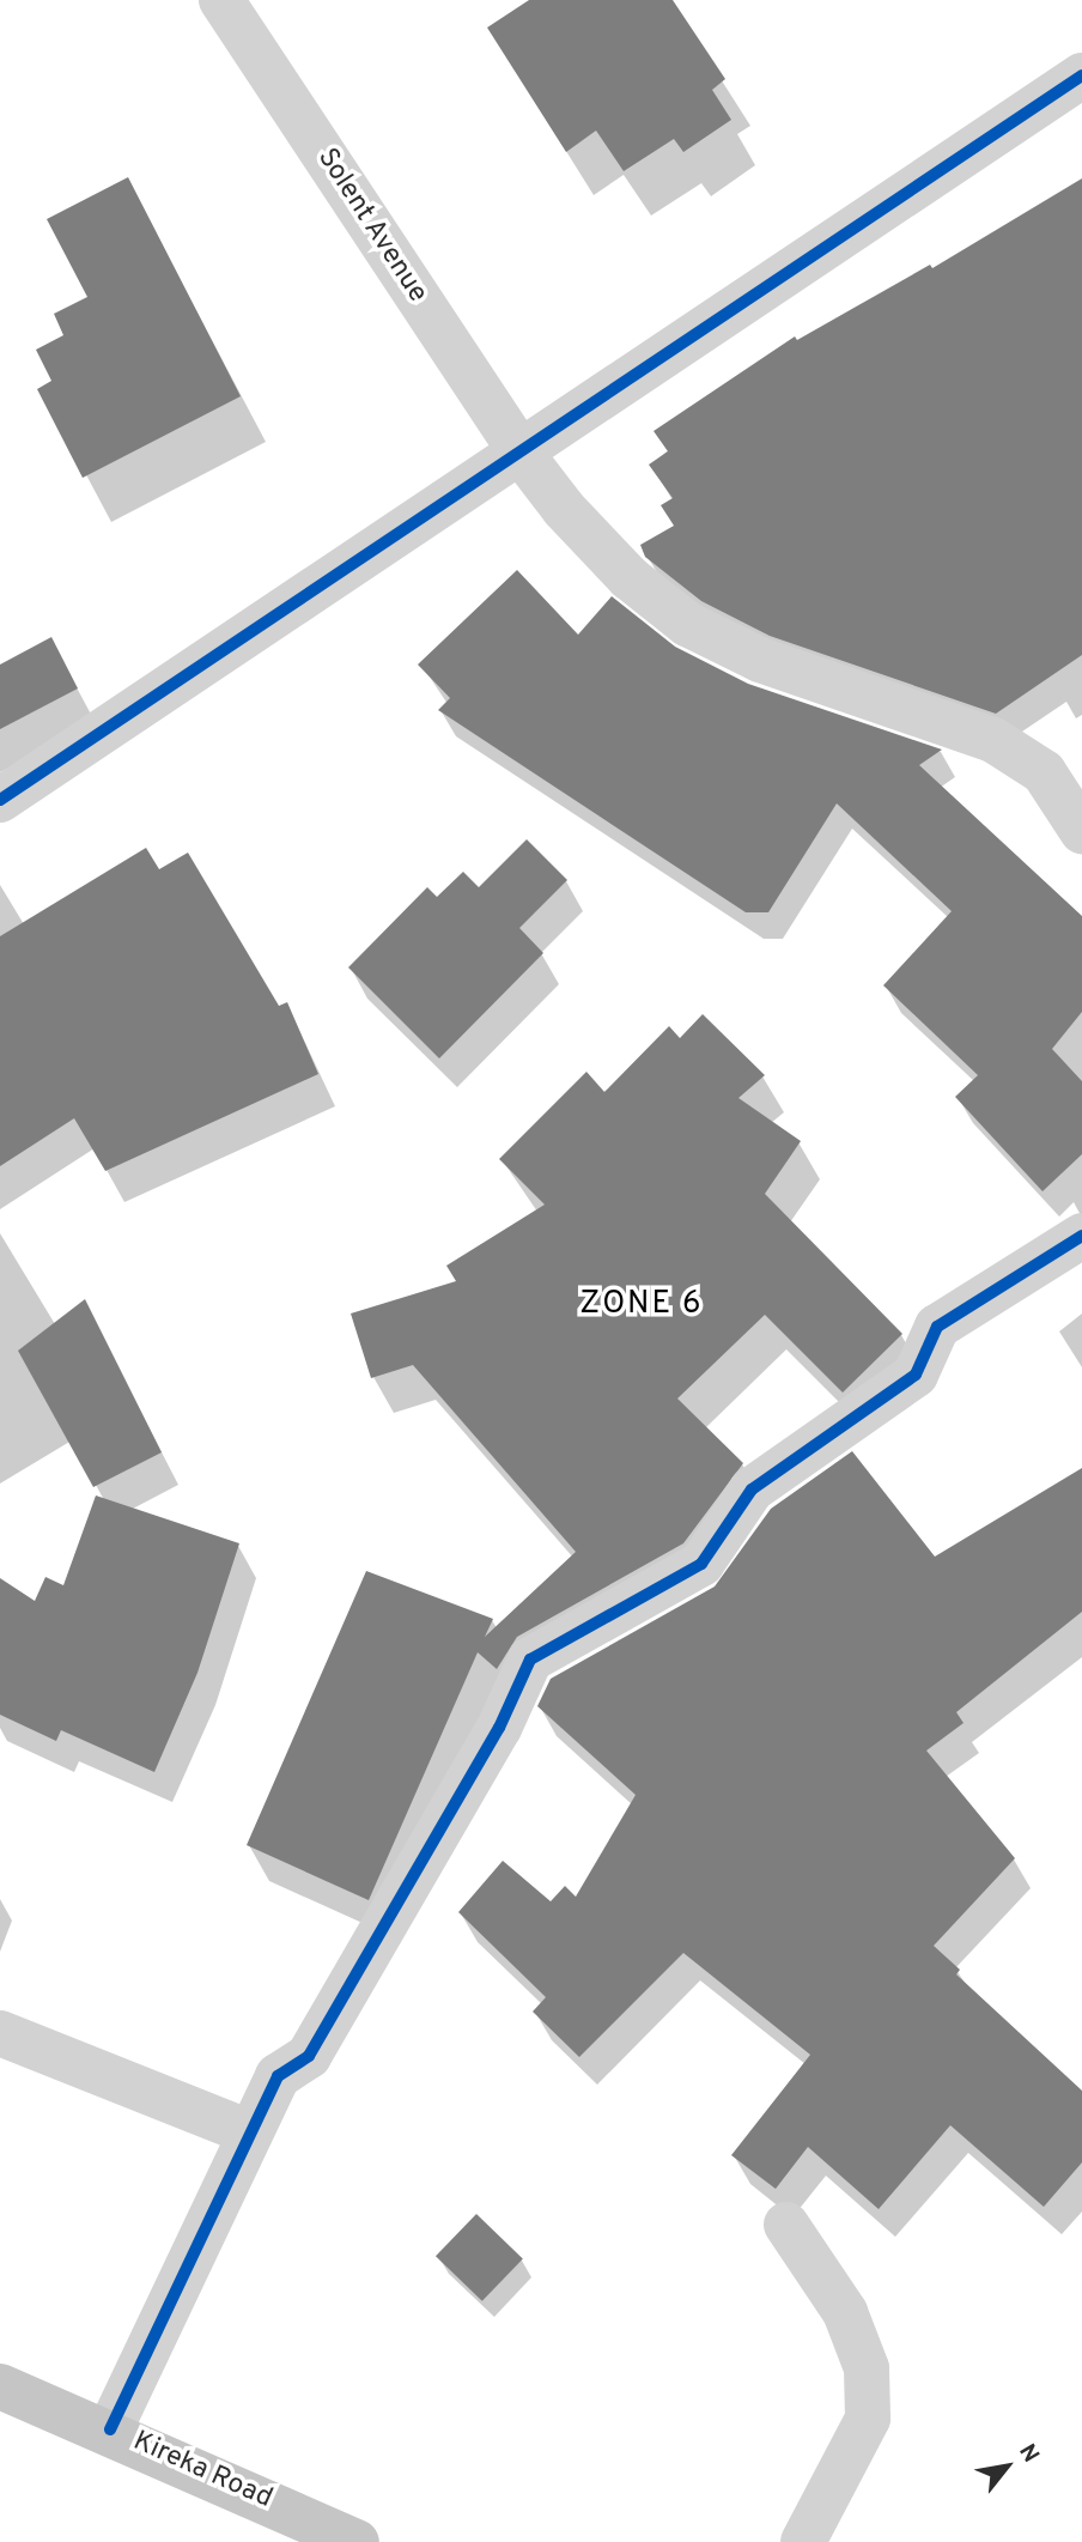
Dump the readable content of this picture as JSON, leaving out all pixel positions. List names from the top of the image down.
{
  "streets": {
    "main road": ["Kireka Road"],
    "street": ["Solent Avenue"]
  },
  "districts": ["ZONE 6"],
  "north": "top right"
}
